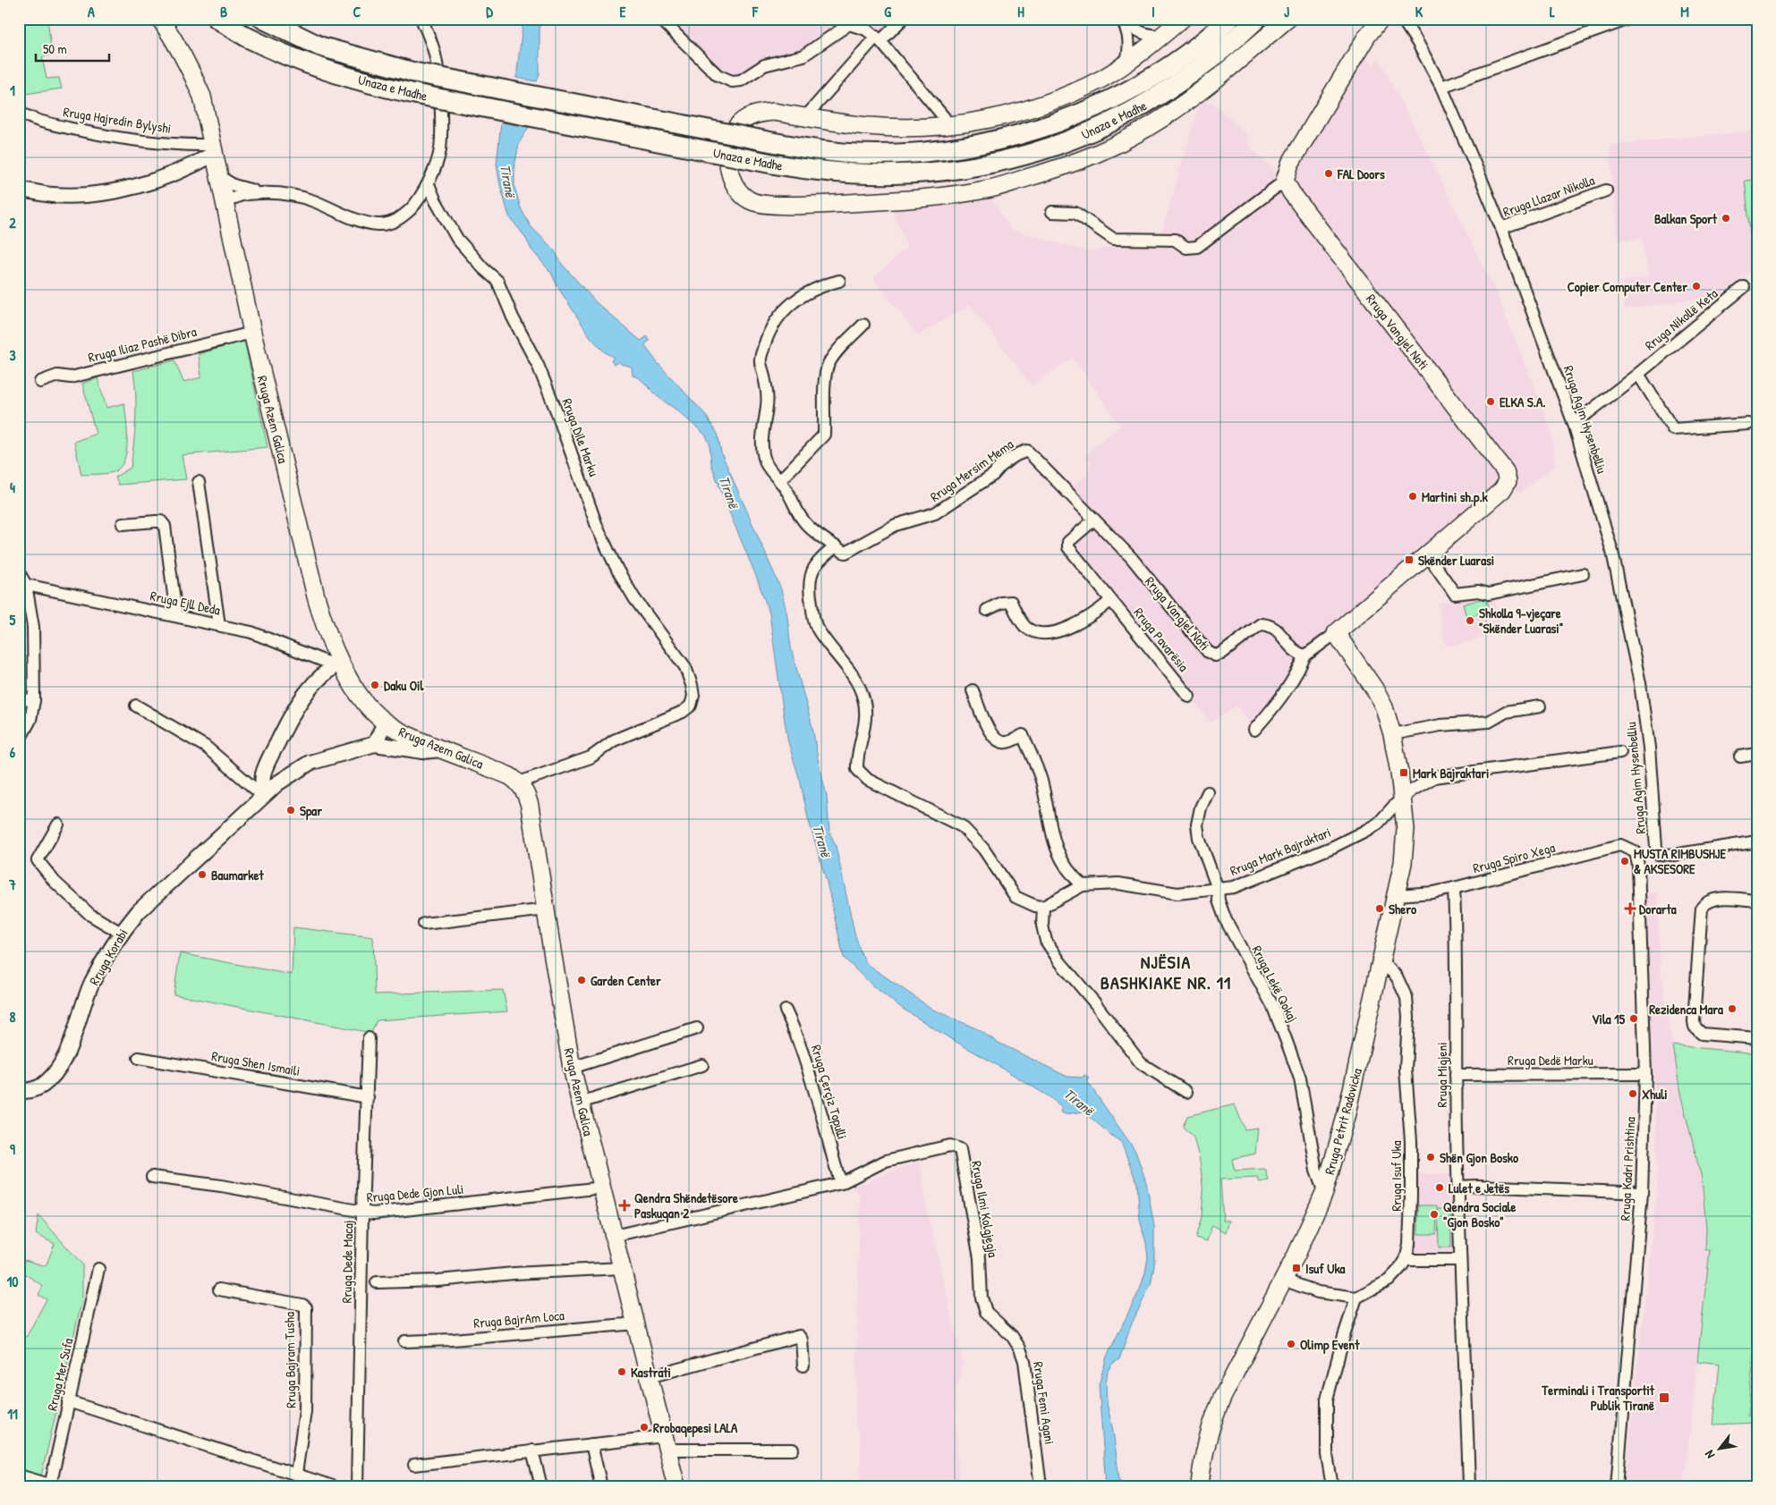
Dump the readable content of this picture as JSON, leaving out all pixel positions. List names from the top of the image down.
{
  "streets": {
    "highway": ["Unaza e Madhe"],
    "main road": ["Rruga Vangjel Noti", "Rruga Azem Galica", "Rruga Petrit Radovicka"],
    "street": [
      "Rruga Hajredin Bylyshi",
      "Rruga Llazar Nikolla",
      "Rruga Nikollë Keta",
      "Rruga Iliaz Pashë Dibra",
      "Rruga Agim Hysenbelliu",
      "Rruga Dile Marku",
      "Rruga Mersim Mema",
      "Rruga Ejll Deda",
      "Rruga Pavarësia",
      "Rruga Mark Bajraktari",
      "Rruga Spiro Xega",
      "Rruga Korabi",
      "Rruga Lekë Qokaj",
      "Rruga Dedë Marku",
      "Rruga Shen Ismaili",
      "Rruga Migjeni",
      "Rruga Çerçiz Topulli",
      "Rruga Kadri Prishtina",
      "Rruga Isuf Uka",
      "Rruga Dede Gjon Luli",
      "Rruga Ilmi Kolgjegja",
      "Rruga Dede Macaj",
      "Rruga BajrAm Loca",
      "Rruga Bajram Tusha",
      "Rruga Mer Sufa",
      "Rruga Femi Agani"
    ]
  },
  "crossings": [
    ["Rruga Hajredin Bylyshi", "Rruga Azem Galica"],
    ["Rruga Llazar Nikolla", "Rruga Agim Hysenbelliu"],
    ["Rruga Nikollë Keta", "Rruga Agim Hysenbelliu"],
    ["Rruga Vangjel Noti", "Rruga Mersim Mema"],
    ["Rruga Vangjel Noti", "Rruga Pavarësia"],
    ["Rruga Vangjel Noti", "Rruga Petrit Radovicka"],
    ["Rruga Iliaz Pashë Dibra", "Rruga Azem Galica"],
    ["Rruga Azem Galica", "Rruga Dile Marku"],
    ["Rruga Azem Galica", "Rruga Ejll Deda"],
    ["Rruga Azem Galica", "Rruga Dede Gjon Luli"],
    ["Rruga Azem Galica", "Rruga Ilmi Kolgjegja"],
    ["Rruga Azem Galica", "Rruga BajrAm Loca"],
    ["Rruga Mark Bajraktari", "Rruga Lekë Qokaj"],
    ["Rruga Mark Bajraktari", "Rruga Petrit Radovicka"],
    ["Rruga Spiro Xega", "Rruga Migjeni"],
    ["Rruga Spiro Xega", "Rruga Petrit Radovicka"],
    ["Rruga Spiro Xega", "Rruga Kadri Prishtina"],
    ["Rruga Lekë Qokaj", "Rruga Petrit Radovicka"],
    ["Rruga Dedë Marku", "Rruga Migjeni"],
    ["Rruga Dedë Marku", "Rruga Kadri Prishtina"],
    ["Rruga Shen Ismaili", "Rruga Dede Macaj"],
    ["Rruga Çerçiz Topulli", "Rruga Ilmi Kolgjegja"],
    ["Rruga Petrit Radovicka", "Rruga Isuf Uka"],
    ["Rruga Dede Gjon Luli", "Rruga Dede Macaj"],
    ["Rruga Ilmi Kolgjegja", "Rruga Femi Agani"]
  ],
  "districts": ["NJËSIA BASHKIAKE NR. 11"],
  "water": ["Tiranë"],
  "places": {
    "other": [
      "FAL Doors",
      "Balkan Sport",
      "Copier Computer Center",
      "ELKA S.A.",
      "Martini sh.p.k",
      "Shkolla 9-vjeçare \"Skënder Luarasi\"",
      "Daku Oil",
      "Spar",
      "MUSTA RIMBUSHJE & AKSESORE",
      "Baumarket",
      "Shero",
      "Garden Center",
      "Rezidenca Mara",
      "Vila 15",
      "Xhuli",
      "Shën Gjon Bosko",
      "Lulet e Jetës",
      "Qendra Sociale \"Gjon Bosko\"",
      "Olimp Event",
      "Kastrati",
      "Rrobaqepesi LALA"
    ],
    "transit": [
      "Skënder Luarasi",
      "Mark Bajraktari",
      "Isuf Uka",
      "Terminali i Transportit Publik Tiranë"
    ],
    "health": ["Dorarta", "Qendra Shëndetësore Paskuqan 2"]
  },
  "scale_bar": "50 m",
  "north": "bottom left",
  "grid": {
    "columns": [
      "A",
      "B",
      "C",
      "D",
      "E",
      "F",
      "G",
      "H",
      "I",
      "J",
      "K",
      "L",
      "M"
    ],
    "rows": [
      "1",
      "2",
      "3",
      "4",
      "5",
      "6",
      "7",
      "8",
      "9",
      "10",
      "11"
    ]
  }
}
